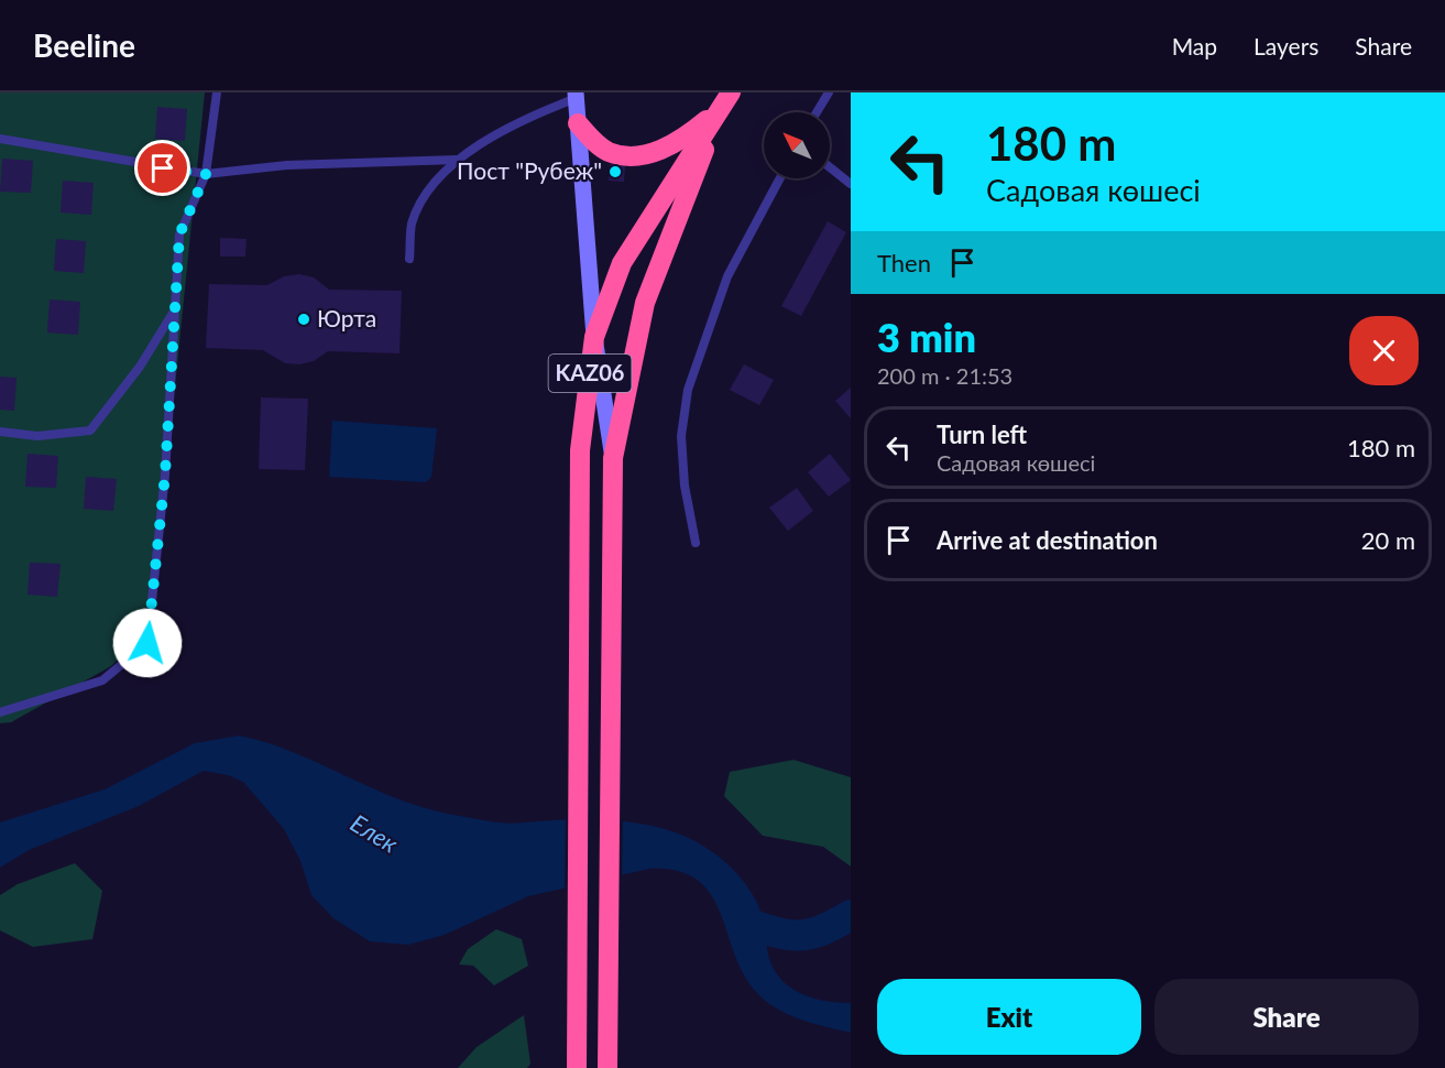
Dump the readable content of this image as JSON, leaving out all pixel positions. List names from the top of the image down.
{
  "streets": {
    "highway": ["KАZ06"]
  },
  "water": ["Елек"],
  "places": ["Пост \"Рубеж\"", "Юрта"],
  "north": "top left",
  "page": {
    "header": "Beeline",
    "nav": ["Map", "Layers", "Share"],
    "turn": ["180 m", "Садовая көшесі"],
    "then": "Then",
    "heading": ["3 min", "200 m · 21:53"],
    "list": [
      {
        "name": "Turn left",
        "note": "Садовая көшесі",
        "value": "180 m"
      },
      {
        "name": "Arrive at destination",
        "value": "20 m"
      }
    ],
    "buttons": ["Exit", "Share"]
  }
}
